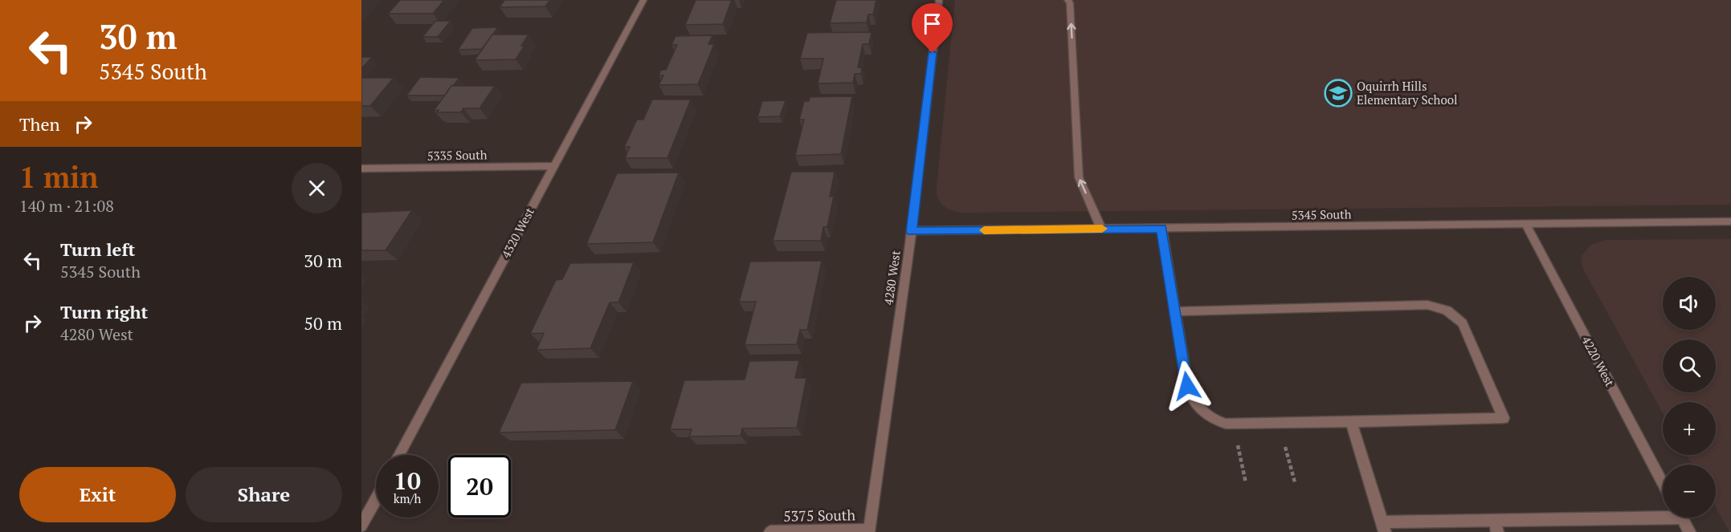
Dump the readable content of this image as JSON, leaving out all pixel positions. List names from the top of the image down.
{
  "streets": {
    "street": [
      "5335 South",
      "5345 South",
      "4320 West",
      "4280 West",
      "4220 West",
      "5375 South"
    ]
  },
  "crossings": [
    ["5335 South", "4320 West"],
    ["5345 South", "4280 West"],
    ["5345 South", "4220 West"],
    ["4280 West", "5375 South"]
  ],
  "places": {
    "school or university": ["Oquirrh Hills Elementary School"]
  },
  "page": {
    "turn": ["30 m", "5345 South"],
    "then": "Then",
    "heading": ["1 min", "140 m · 21:08"],
    "list": [
      {
        "name": "Turn left",
        "note": "5345 South",
        "value": "30 m"
      },
      {
        "name": "Turn right",
        "note": "4280 West",
        "value": "50 m"
      }
    ],
    "map_buttons": ["+", "−"],
    "speed": "10 km/h",
    "limit": "20",
    "buttons": ["Exit", "Share"]
  }
}
